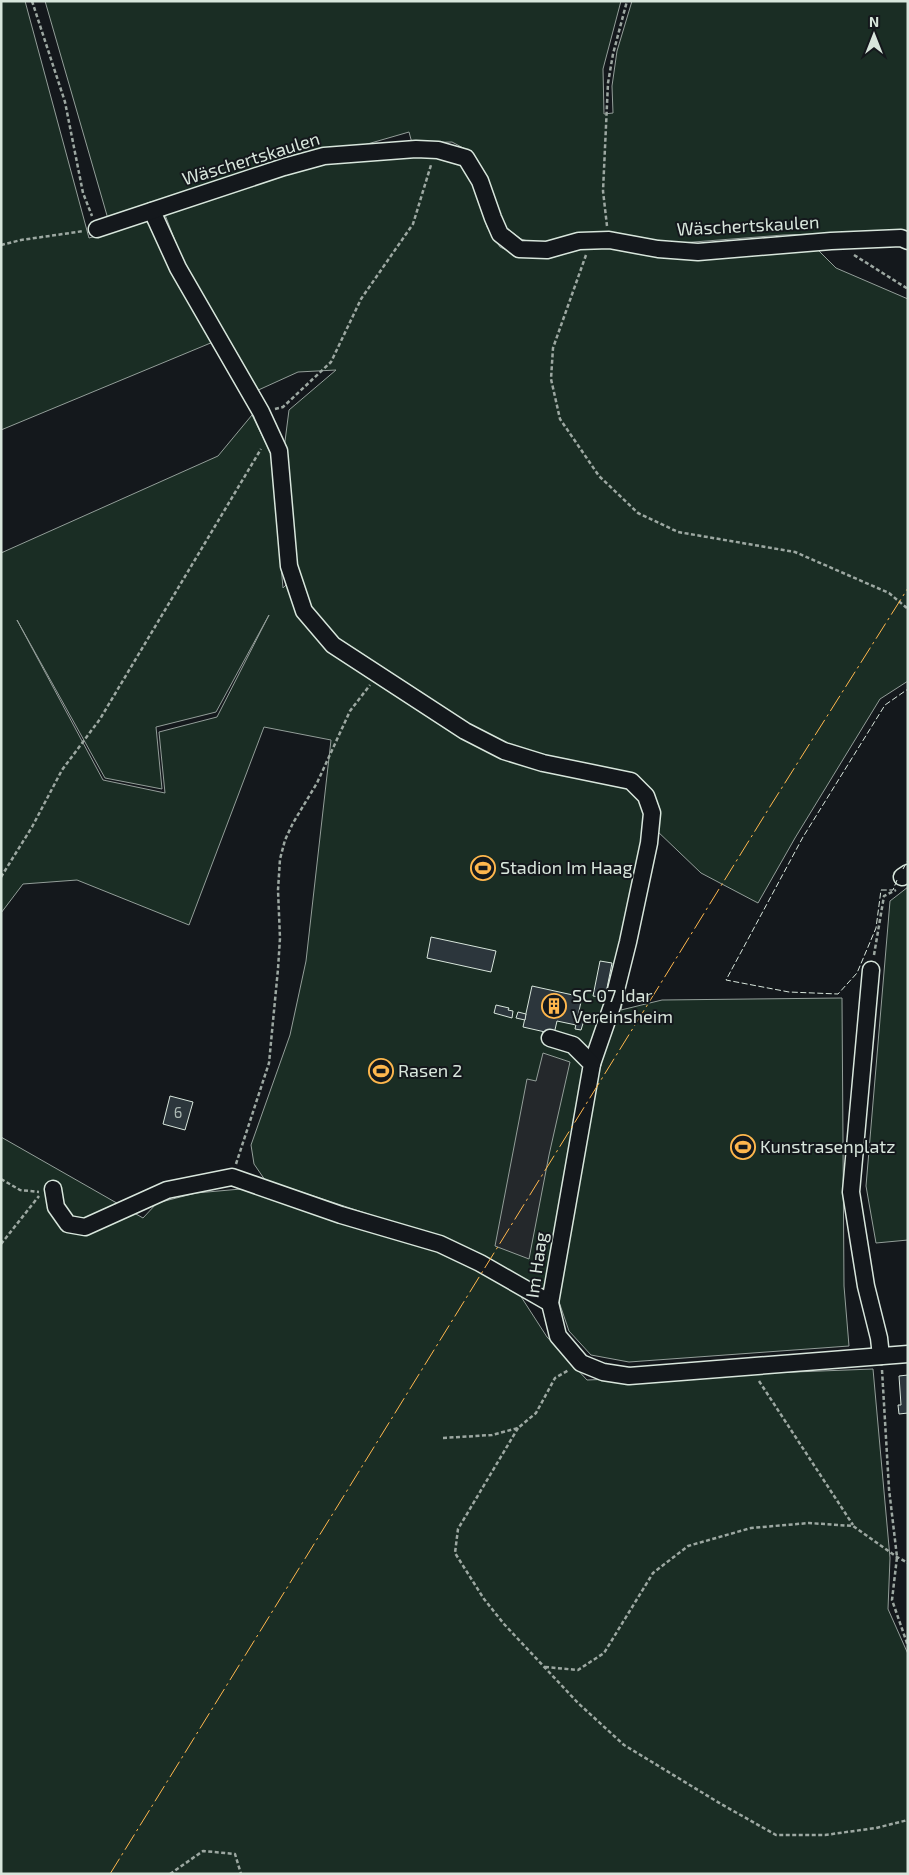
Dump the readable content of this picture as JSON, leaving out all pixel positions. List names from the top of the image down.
{
  "streets": {
    "street": ["Wäschertskaulen", "Im Haag"]
  },
  "crossings": [
    ["Wäschertskaulen", "Im Haag"]
  ],
  "places": {
    "sports": ["Stadion Im Haag", "Rasen 2", "Kunstrasenplatz"],
    "building": ["SC 07 Idar Vereinsheim"]
  },
  "house_numbers": ["6"],
  "north": "top"
}
